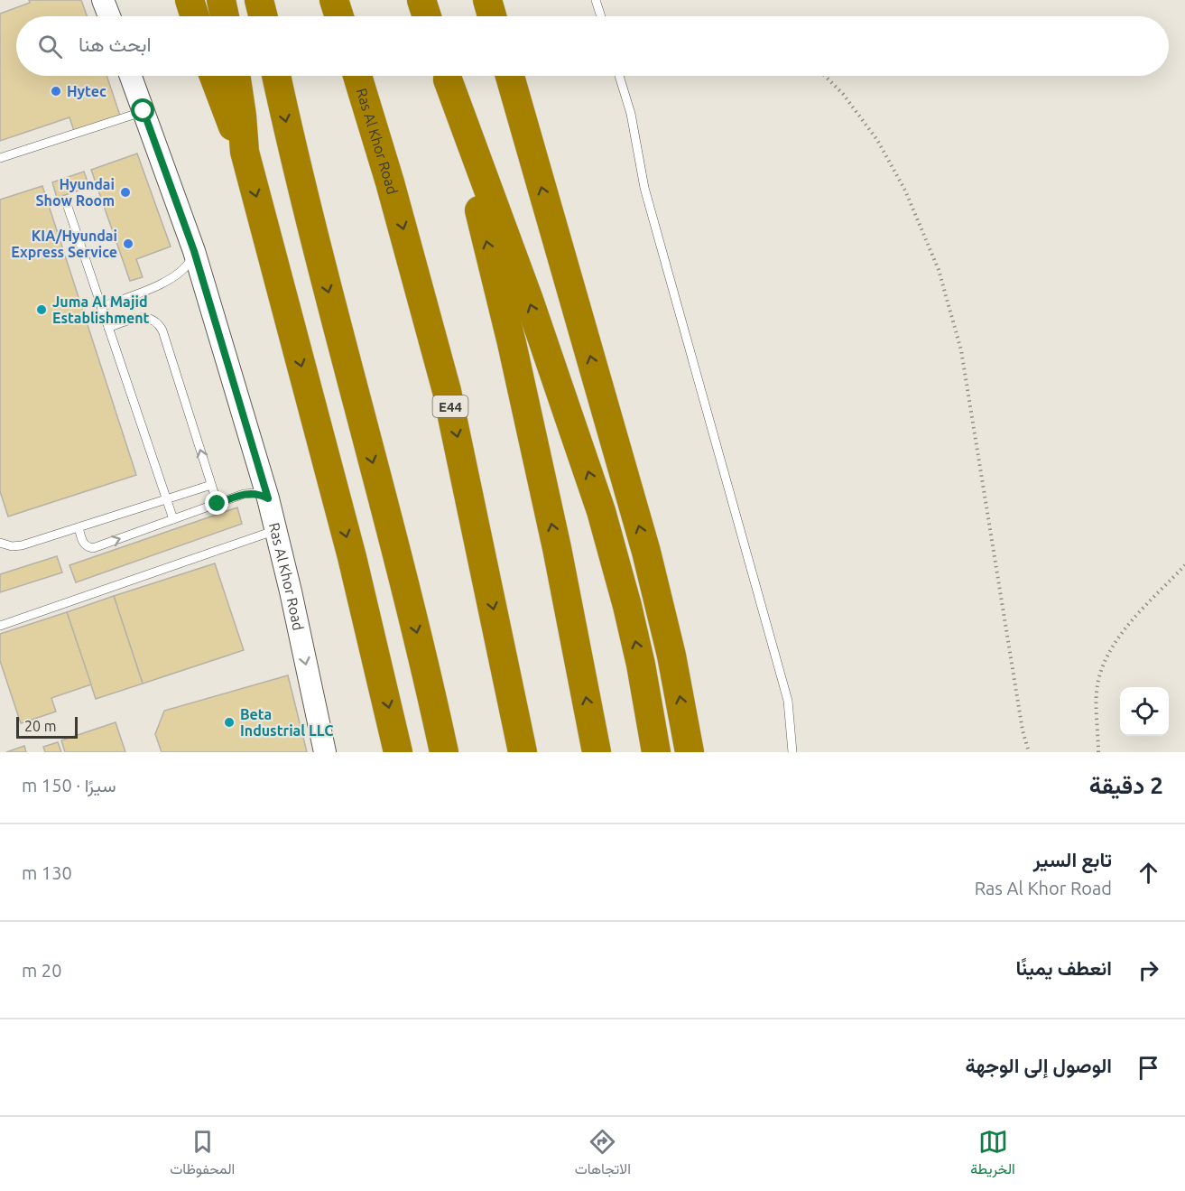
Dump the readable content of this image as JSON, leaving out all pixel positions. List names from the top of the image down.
{
  "streets": {
    "highway": ["Ras Al Khor Road", "E44"]
  },
  "places": [
    "Hytec",
    "Hyundai Show Room",
    "KIA/Hyundai Express Service",
    "Juma Al Majid Establishment",
    "Beta Industrial LLC"
  ],
  "scale_bar": "20 m",
  "page": {
    "search": "ابحث هنا",
    "scale": "20 m",
    "heading": ["2 دقيقة", "سيرًا · 150 m"],
    "list": [
      ["تابع السير", "Ras Al Khor Road", "130 m"],
      ["انعطف يمينًا", "20 m"],
      "الوصول إلى الوجهة"
    ],
    "nav": ["الخريطة", "الاتجاهات", "المحفوظات"]
  }
}
